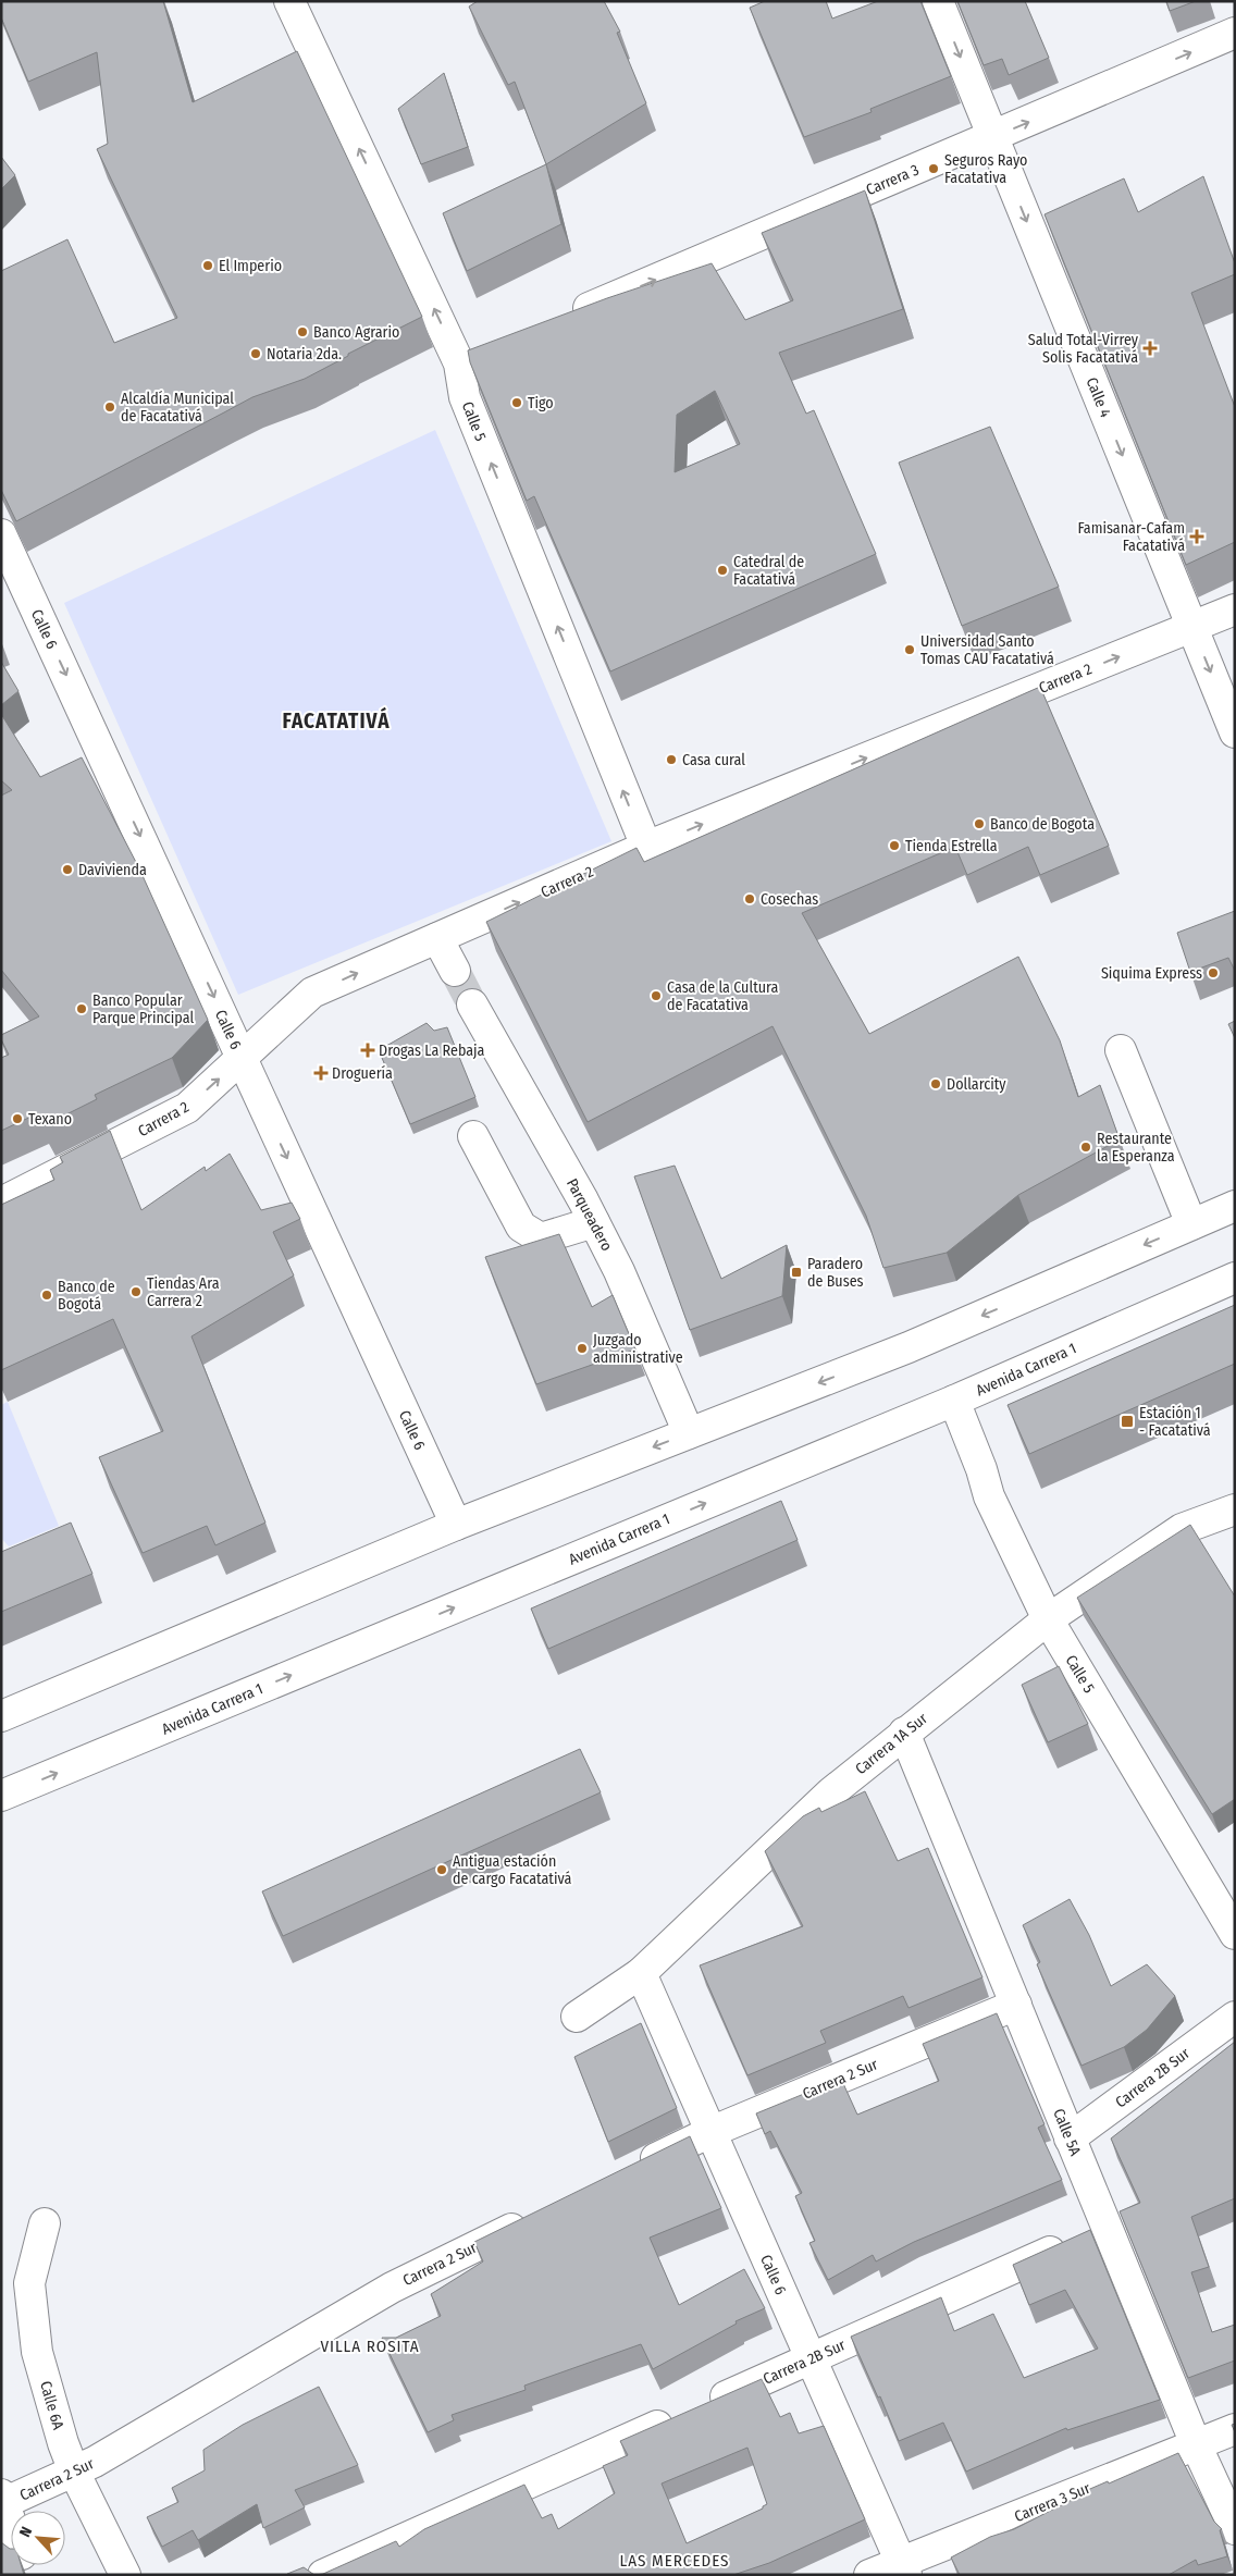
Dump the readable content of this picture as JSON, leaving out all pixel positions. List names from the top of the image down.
{
  "streets": {
    "street": [
      "Carrera 3",
      "Calle 4",
      "Calle 5",
      "Calle 6",
      "Carrera 2",
      "Parqueadero",
      "Avenida Carrera 1",
      "Carrera 1A Sur",
      "Carrera 2B Sur",
      "Carrera 2 Sur",
      "Calle 5A",
      "Calle 6A",
      "Carrera 3 Sur"
    ]
  },
  "crossings": [
    ["Carrera 3", "Calle 4"],
    ["Calle 4", "Carrera 2"],
    ["Calle 5", "Carrera 2"],
    ["Calle 5", "Avenida Carrera 1"],
    ["Calle 5", "Carrera 1A Sur"],
    ["Calle 6", "Carrera 2"],
    ["Calle 6", "Carrera 1A Sur"],
    ["Calle 6", "Carrera 2B Sur"],
    ["Calle 6", "Carrera 2 Sur"],
    ["Calle 6", "Carrera 3 Sur"],
    ["Carrera 1A Sur", "Calle 5A"],
    ["Carrera 2B Sur", "Calle 5A"],
    ["Carrera 2 Sur", "Calle 5A"],
    ["Carrera 2 Sur", "Calle 6A"],
    ["Calle 5A", "Carrera 3 Sur"]
  ],
  "one_way": [
    "Carrera 3",
    "Calle 4",
    "Calle 5",
    "Calle 6",
    "Carrera 2"
  ],
  "districts": ["FACATATIVÁ", "VILLA ROSITA", "LAS MERCEDES"],
  "places": {
    "other": [
      "Seguros Rayo Facatativa",
      "El Imperio",
      "Banco Agrario",
      "Notaria 2da.",
      "Tigo",
      "Alcaldía Municipal de Facatativá",
      "Catedral de Facatativá",
      "Universidad Santo Tomas CAU Facatativá",
      "Casa cural",
      "Banco de Bogota",
      "Tienda Estrella",
      "Davivienda",
      "Cosechas",
      "Siquima Express",
      "Casa de la Cultura de Facatativa",
      "Banco Popular Parque Principal",
      "Dollarcity",
      "Texano",
      "Restaurante la Esperanza",
      "Tiendas Ara Carrera 2",
      "Banco de Bogotá",
      "Juzgado administrative",
      "Antigua estación de cargo Facatativá"
    ],
    "health": [
      "Salud Total-Virrey Solis Facatativá",
      "Famisanar-Cafam Facatativá",
      "Drogas La Rebaja",
      "Droguería"
    ],
    "transit": ["Paradero de Buses", "Estación 1 - Facatativá"]
  },
  "north": "top left"
}
